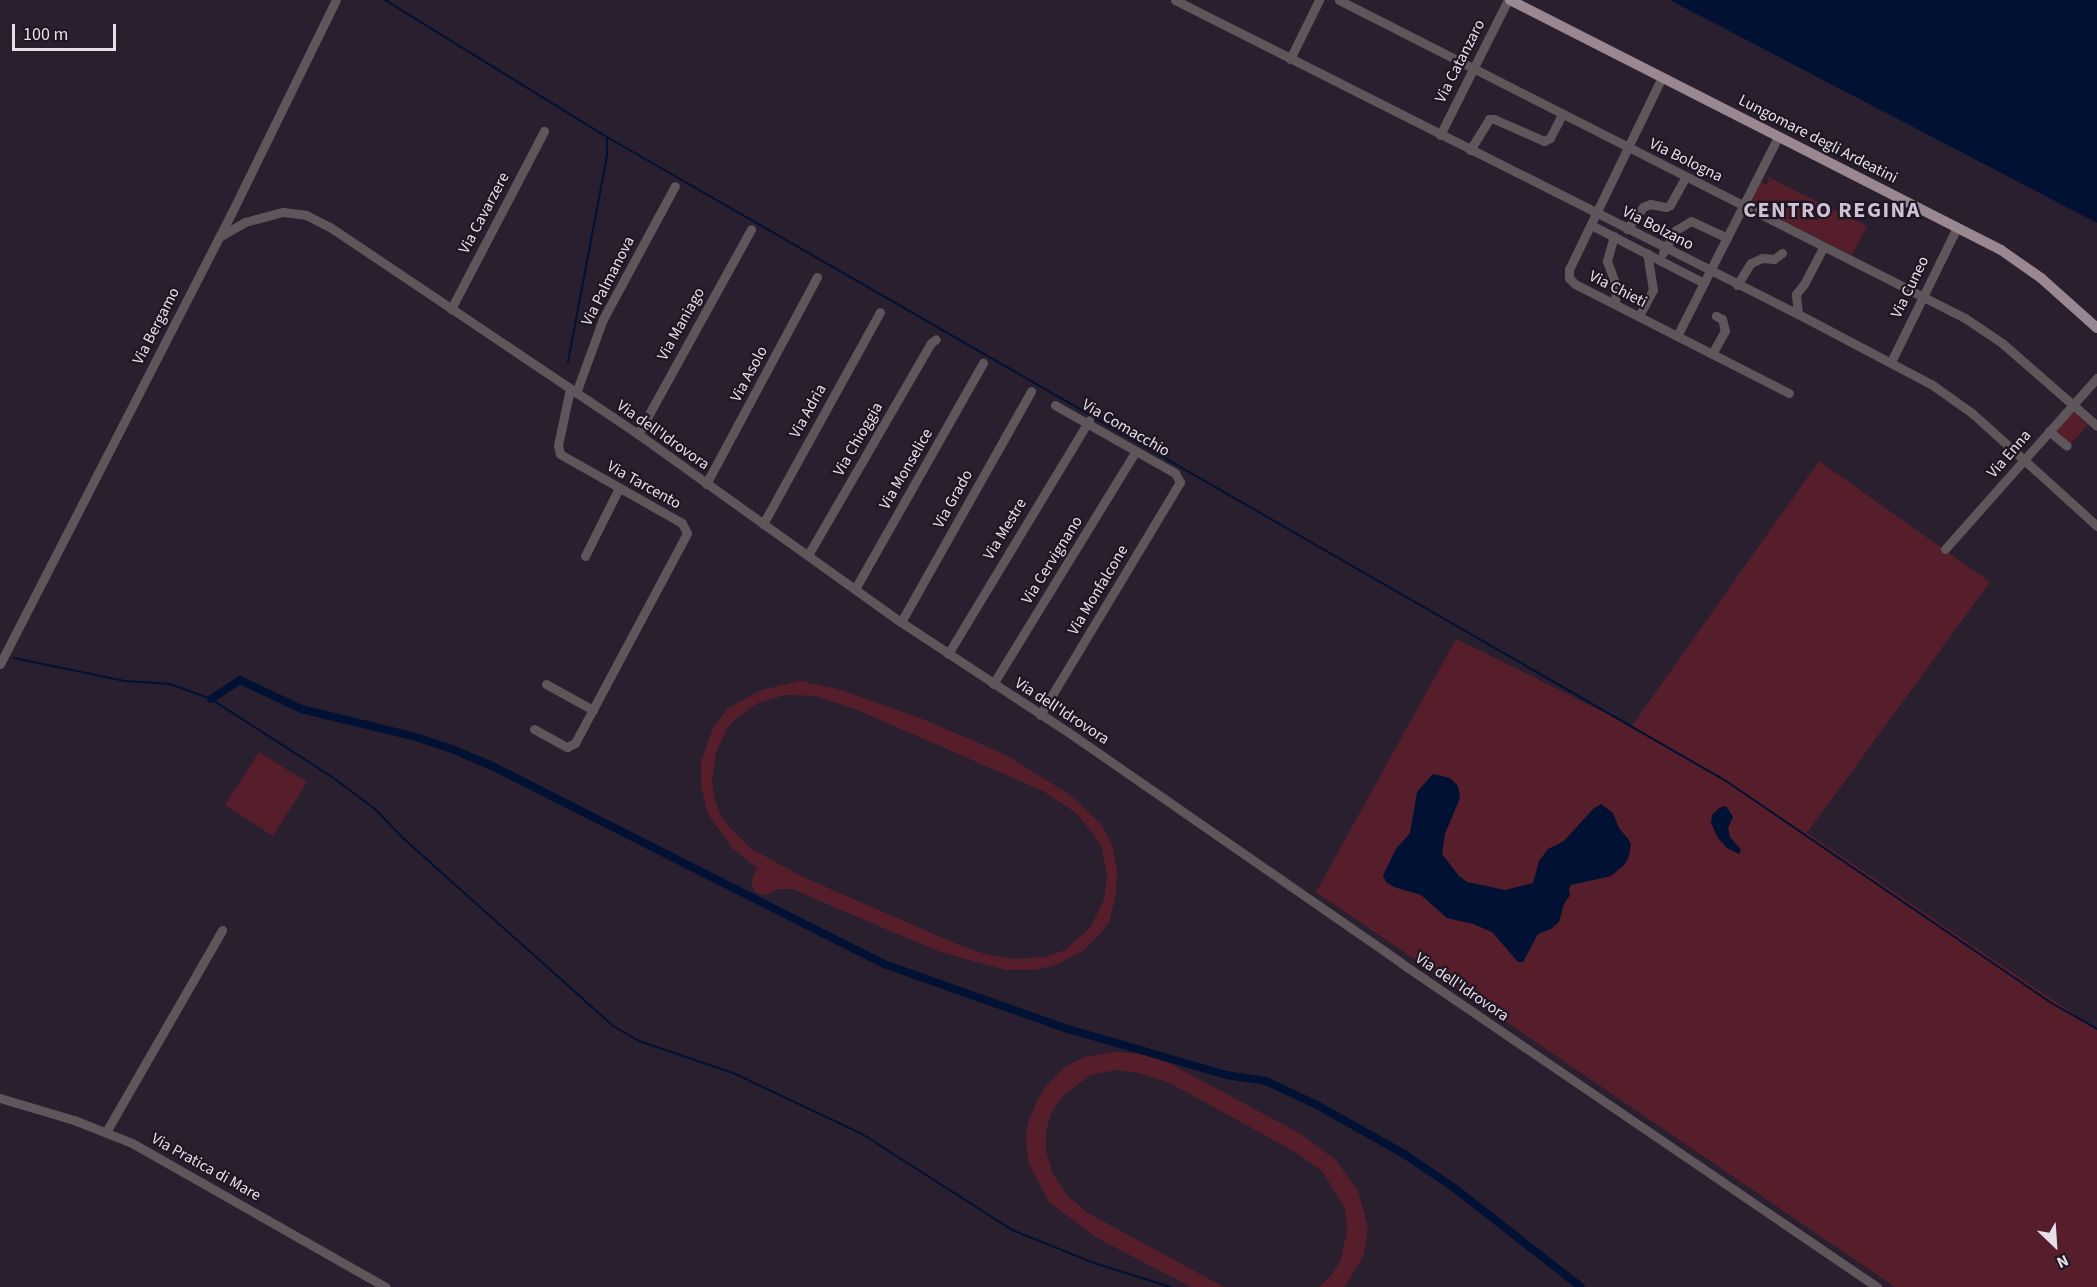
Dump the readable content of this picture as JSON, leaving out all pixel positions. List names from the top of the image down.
{
  "streets": {
    "main road": ["Lungomare degli Ardeatini"],
    "street": [
      "Via Catanzaro",
      "Via Bologna",
      "Via Cavarzere",
      "Via Bolzano",
      "Via Palmanova",
      "Via Cuneo",
      "Via Chieti",
      "Via Maniago",
      "Via Bergamo",
      "Via Asolo",
      "Via Adria",
      "Via Comacchio",
      "Via dell'Idrovora",
      "Via Chioggia",
      "Via Enna",
      "Via Monselice",
      "Via Tarcento",
      "Via Grado",
      "Via Mestre",
      "Via Cervignano",
      "Via Monfalcone",
      "Via Pratica di Mare"
    ]
  },
  "crossings": [
    ["Via Catanzaro", "Lungomare degli Ardeatini"],
    ["Via Catanzaro", "Via Bologna"],
    ["Via Catanzaro", "Via Bolzano"],
    ["Lungomare degli Ardeatini", "Via Cuneo"],
    ["Lungomare degli Ardeatini", "Via Chieti"],
    ["Via Bologna", "Via Cuneo"],
    ["Via Bologna", "Via Chieti"],
    ["Via Bologna", "Via Enna"],
    ["Via Cavarzere", "Via dell'Idrovora"],
    ["Via Bolzano", "Via Cuneo"],
    ["Via Bolzano", "Via Chieti"],
    ["Via Bolzano", "Via Enna"],
    ["Via Palmanova", "Via dell'Idrovora"],
    ["Via Palmanova", "Via Tarcento"],
    ["Via Maniago", "Via dell'Idrovora"],
    ["Via Bergamo", "Via dell'Idrovora"],
    ["Via Asolo", "Via dell'Idrovora"],
    ["Via Adria", "Via dell'Idrovora"],
    ["Via Comacchio", "Via Mestre"],
    ["Via Comacchio", "Via Cervignano"],
    ["Via Comacchio", "Via Monfalcone"],
    ["Via dell'Idrovora", "Via Chioggia"],
    ["Via dell'Idrovora", "Via Monselice"],
    ["Via dell'Idrovora", "Via Tarcento"],
    ["Via dell'Idrovora", "Via Grado"],
    ["Via dell'Idrovora", "Via Mestre"],
    ["Via dell'Idrovora", "Via Cervignano"],
    ["Via dell'Idrovora", "Via Monfalcone"]
  ],
  "districts": ["CENTRO REGINA"],
  "scale_bar": "100 m",
  "north": "bottom right"
}
